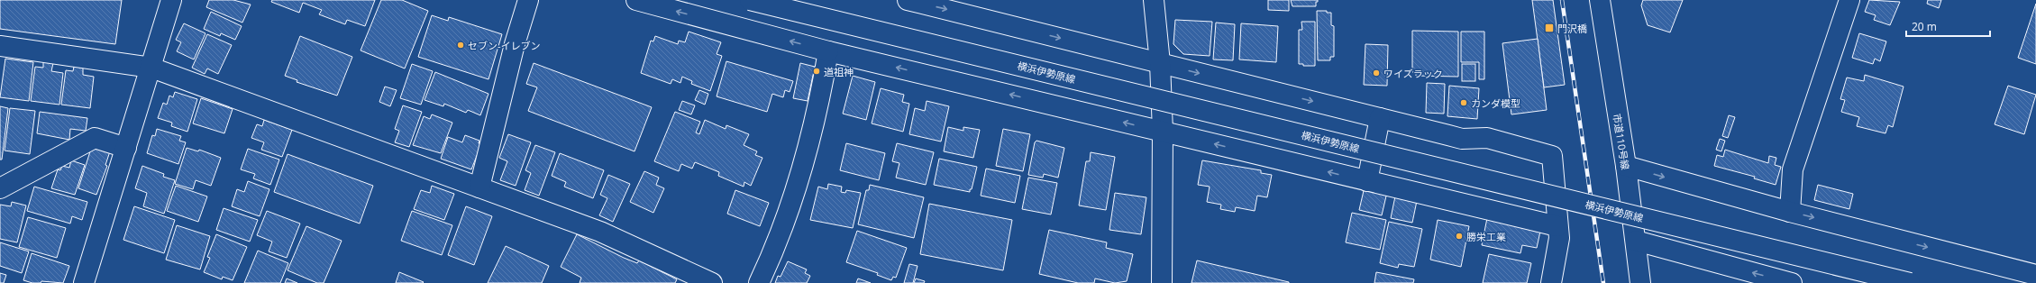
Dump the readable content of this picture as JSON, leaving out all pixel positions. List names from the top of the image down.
{
  "streets": {
    "street": ["横浜伊勢原線", "市道110号線"]
  },
  "places": {
    "transit": ["門沢橋"],
    "other": [
      "セブン-イレブン",
      "道祖神",
      "ワイズラック",
      "カンダ模型",
      "勝栄工業"
    ]
  },
  "scale_bar": "20 m"
}
